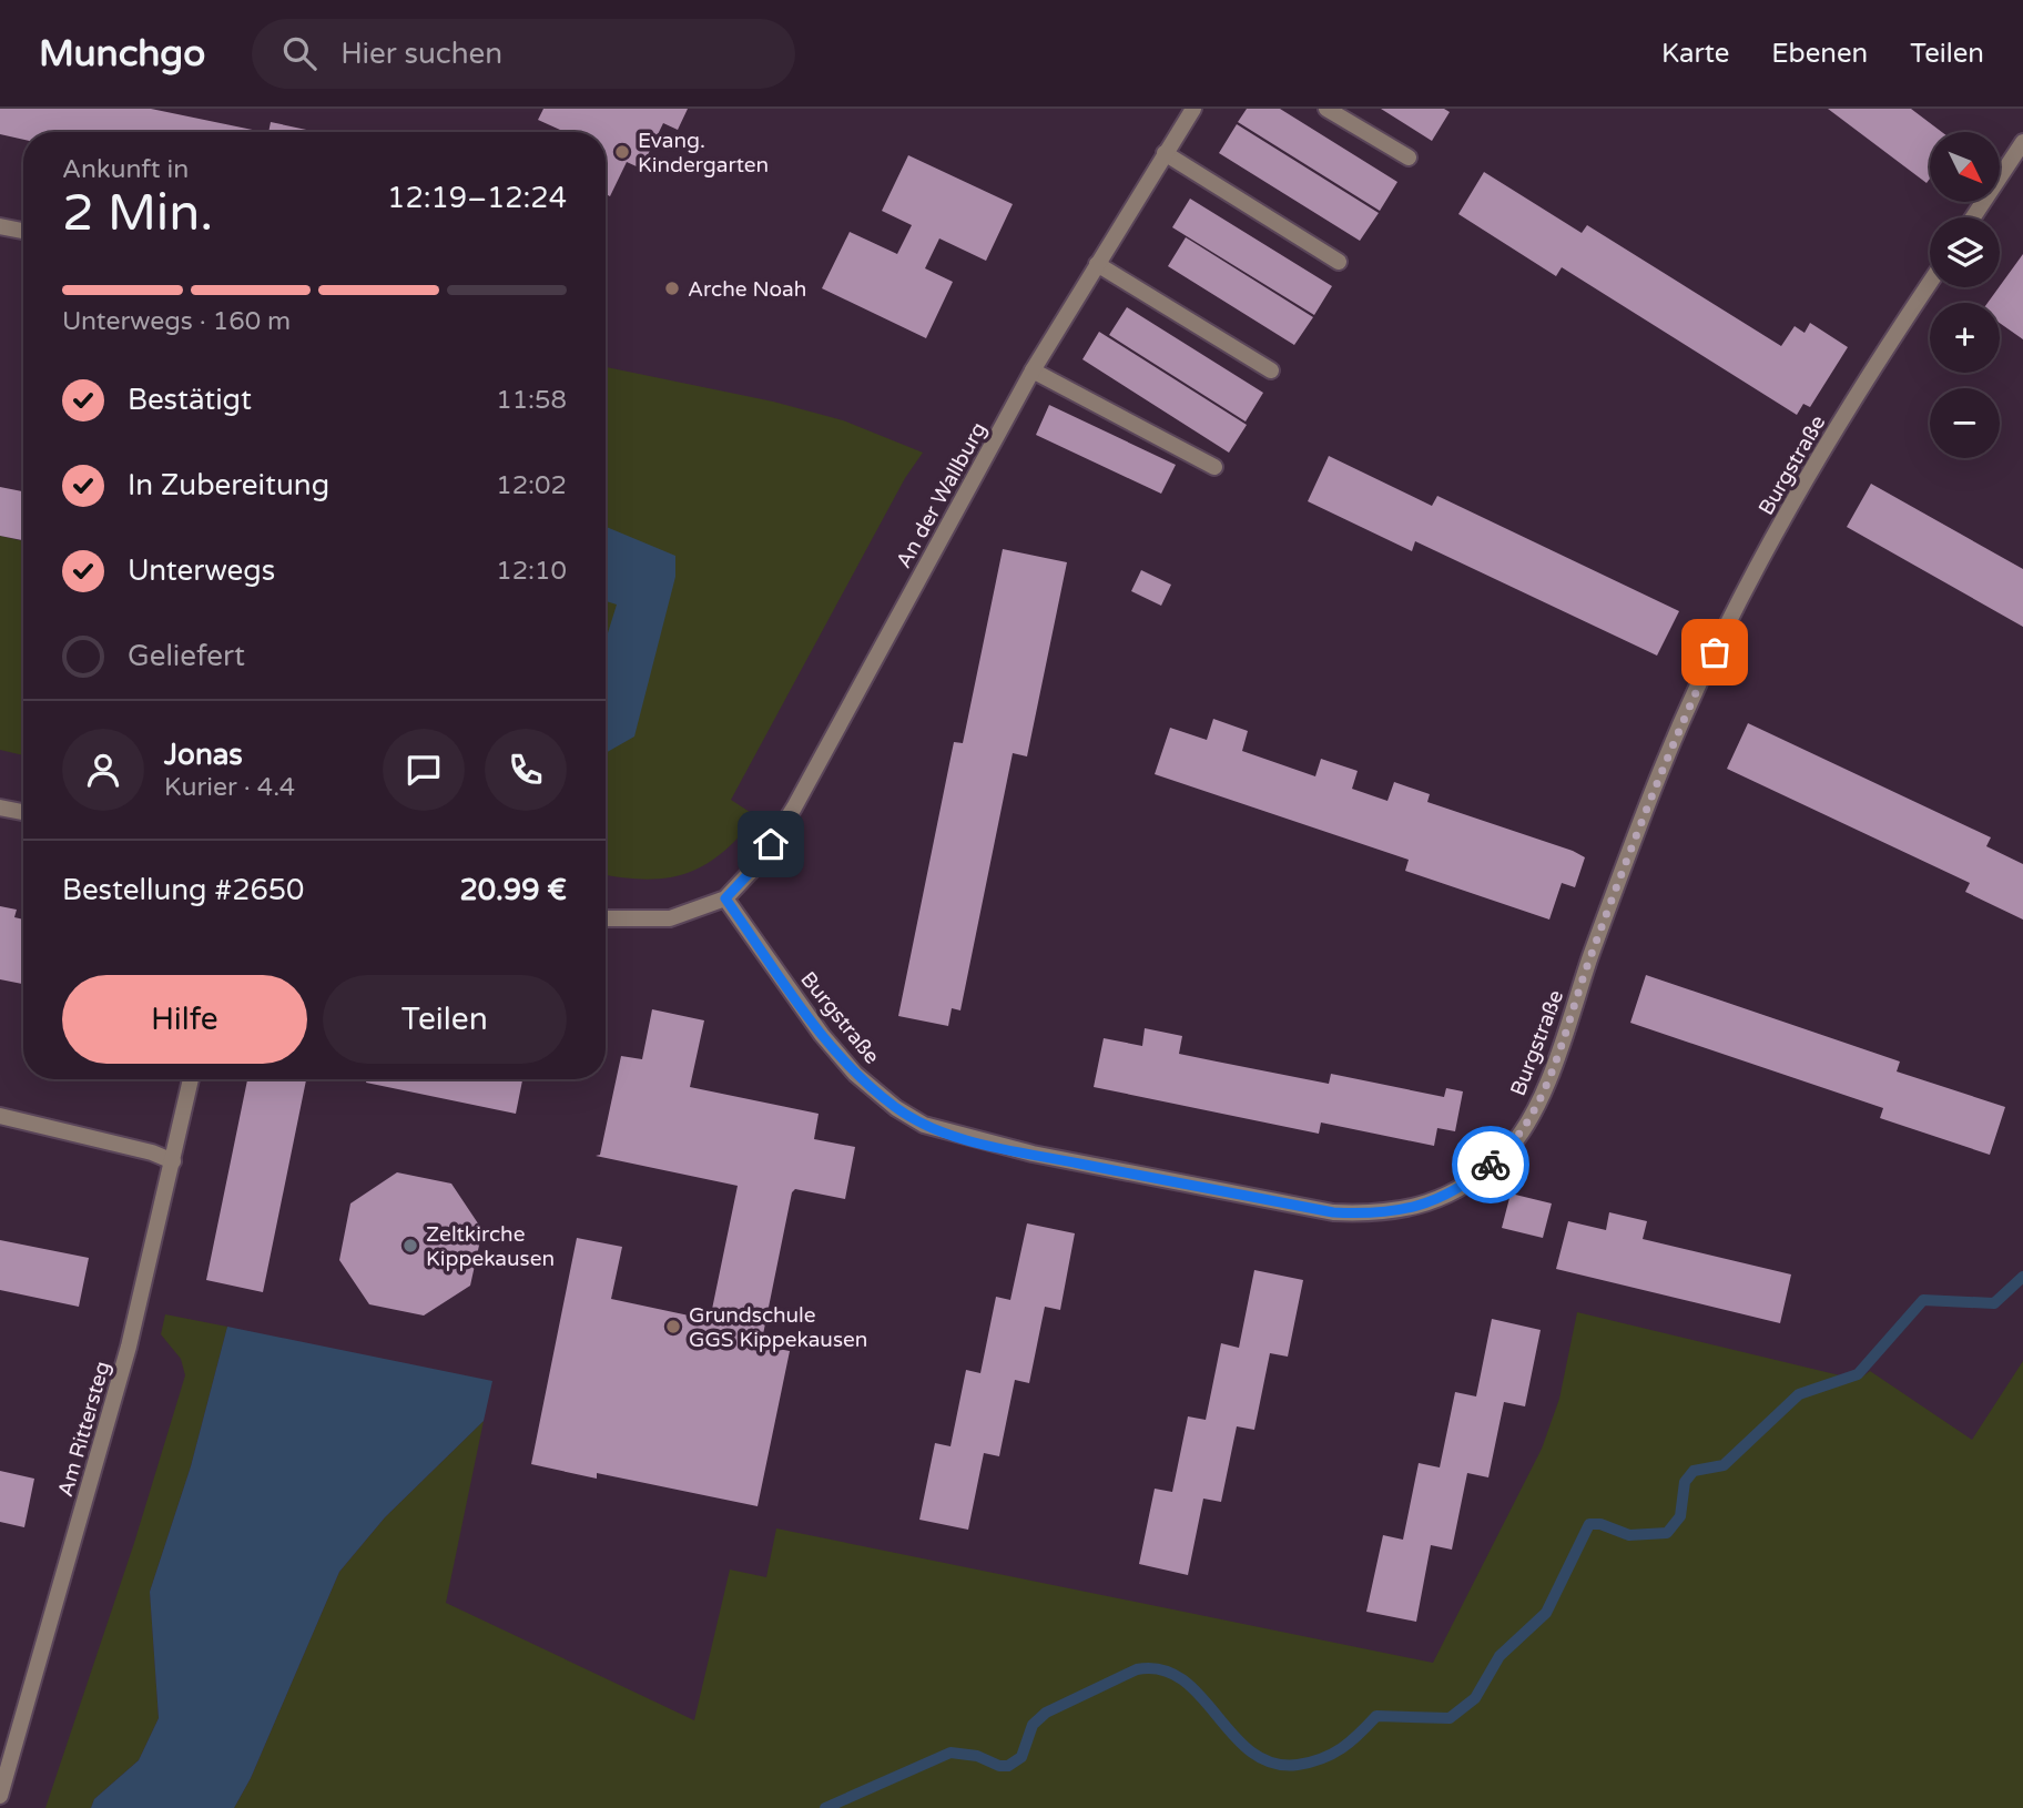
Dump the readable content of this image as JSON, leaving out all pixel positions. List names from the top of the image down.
{
  "streets": {
    "street": ["Burgstraße", "An der Wallburg", "Am Rittersteg"]
  },
  "crossings": [
    ["Burgstraße", "An der Wallburg"]
  ],
  "places": [
    "Evang. Kindergarten",
    "Arche Noah",
    "Zeltkirche Kippekausen",
    "Grundschule GGS Kippekausen"
  ],
  "north": "bottom right",
  "page": {
    "header": "Munchgo",
    "search": "Hier suchen",
    "nav": ["Karte", "Ebenen", "Teilen"],
    "map_buttons": ["+", "−"],
    "heading": ["2 Min.", "Ankunft in", "12:19–12:24"],
    "panel": [
      "Jonas",
      "Kurier · 4.4",
      "Bestellung #2650",
      "20.99 €"
    ],
    "bar": "Unterwegs · 160 m",
    "list": [
      ["Bestätigt", "11:58"],
      ["In Zubereitung", "12:02"],
      ["Unterwegs", "12:10"],
      "Geliefert"
    ],
    "buttons": ["Hilfe", "Teilen"]
  }
}
